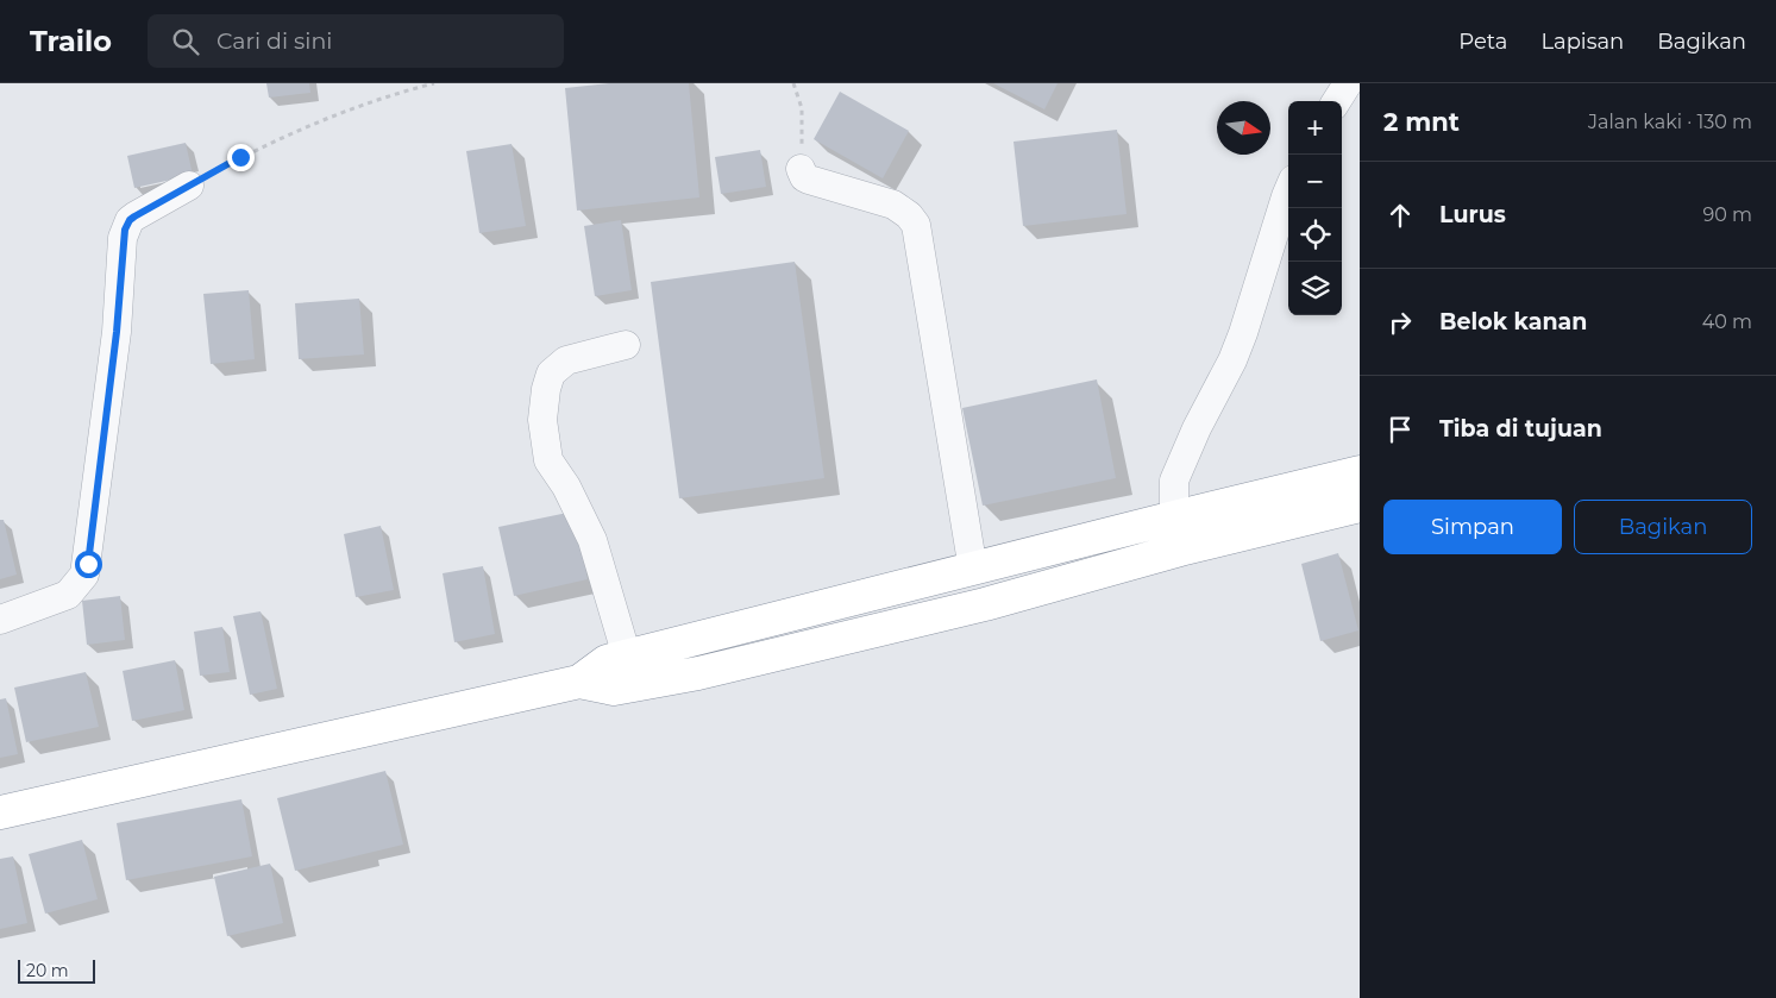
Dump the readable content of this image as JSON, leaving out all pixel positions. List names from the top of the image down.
{
  "scale_bar": "20 m",
  "north": "right",
  "page": {
    "header": "Trailo",
    "search": "Cari di sini",
    "nav": ["Peta", "Lapisan", "Bagikan"],
    "heading": ["2 mnt", "Jalan kaki · 130 m"],
    "map_buttons": ["+", "−"],
    "list": [
      ["Lurus", "90 m"],
      ["Belok kanan", "40 m"],
      "Tiba di tujuan"
    ],
    "buttons": ["Simpan", "Bagikan"],
    "scale": "20 m"
  }
}
